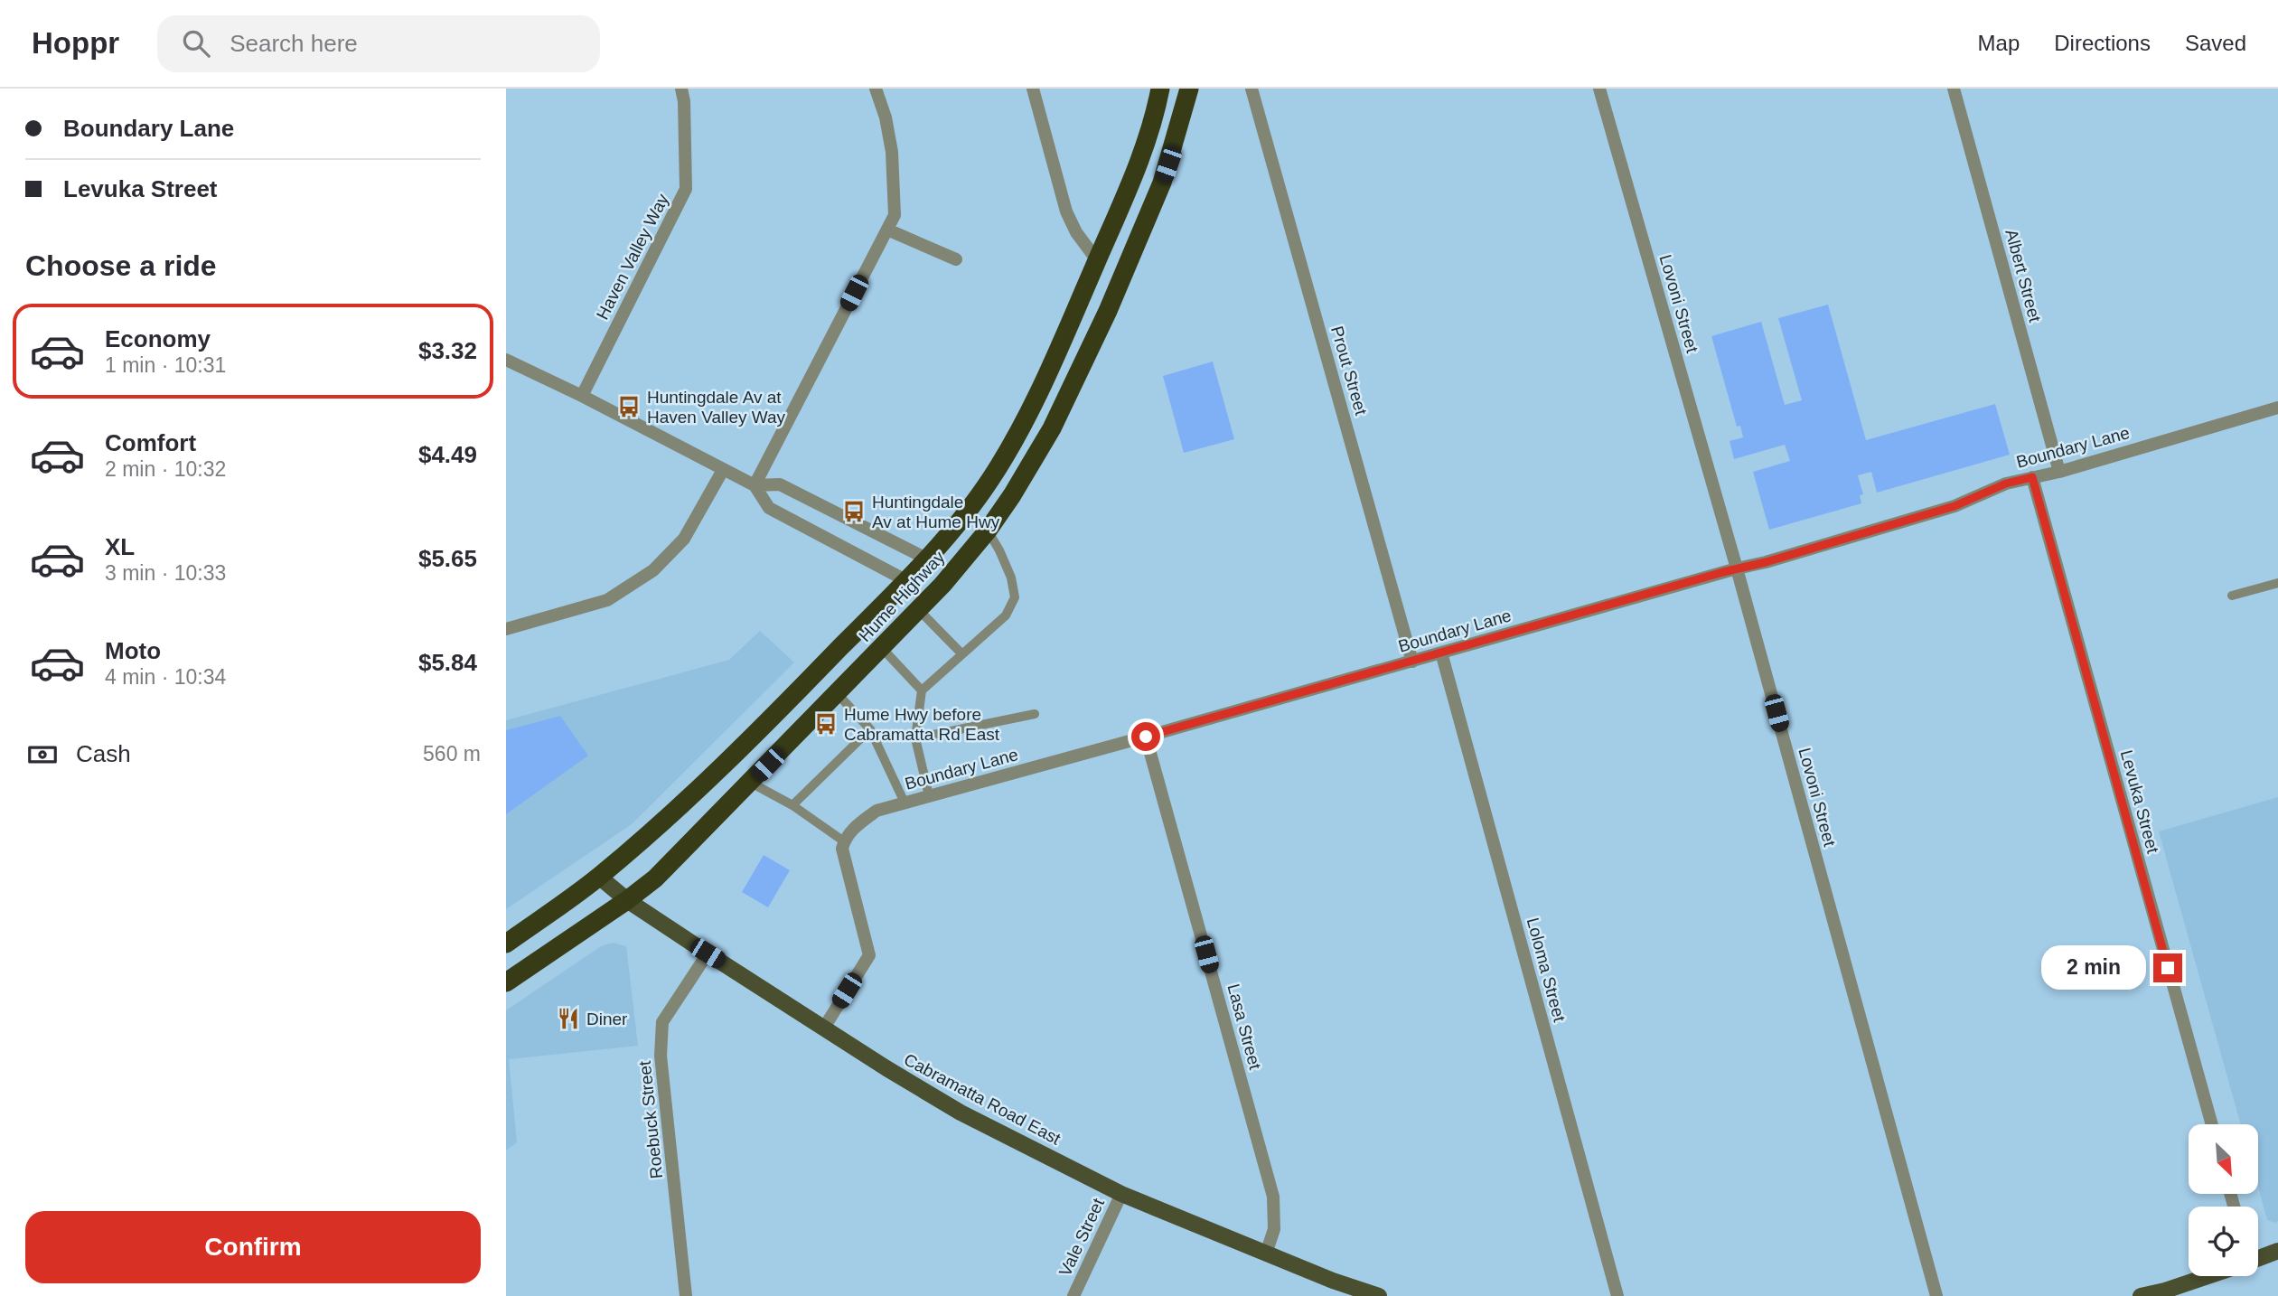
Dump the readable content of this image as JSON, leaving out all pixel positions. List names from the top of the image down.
{
  "streets": {
    "highway": ["Hume Highway"],
    "main road": ["Cabramatta Road East"],
    "street": [
      "Haven Valley Way",
      "Albert Street",
      "Lovoni Street",
      "Prout Street",
      "Boundary Lane",
      "Levuka Street",
      "Loloma Street",
      "Lasa Street",
      "Roebuck Street",
      "Vale Street"
    ]
  },
  "crossings": [
    ["Albert Street", "Boundary Lane"],
    ["Lovoni Street", "Boundary Lane"],
    ["Prout Street", "Boundary Lane"],
    ["Boundary Lane", "Levuka Street"],
    ["Boundary Lane", "Loloma Street"],
    ["Boundary Lane", "Lasa Street"],
    ["Hume Highway", "Cabramatta Road East"],
    ["Lasa Street", "Cabramatta Road East"],
    ["Cabramatta Road East", "Roebuck Street"],
    ["Cabramatta Road East", "Vale Street"]
  ],
  "places": {
    "bus stop": ["Huntingdale Av at Haven Valley Way", "Huntingdale Av at Hume Hwy", "Hume Hwy before Cabramatta Rd East"],
    "restaurant": ["Diner"]
  },
  "north": "bottom right",
  "page": {
    "header": "Hoppr",
    "search": "Search here",
    "nav": ["Map", "Directions", "Saved"],
    "banner": ["Boundary Lane", "Levuka Street"],
    "heading": "Choose a ride",
    "list": [
      {
        "name": "Economy",
        "note": "1 min · 10:31",
        "value": "$3.32"
      },
      {
        "name": "Comfort",
        "note": "2 min · 10:32",
        "value": "$4.49"
      },
      {
        "name": "XL",
        "note": "3 min · 10:33",
        "value": "$5.65"
      },
      {
        "name": "Moto",
        "note": "4 min · 10:34",
        "value": "$5.84"
      }
    ],
    "pay": ["Cash", "560 m"],
    "bubble": "2 min",
    "buttons": "Confirm"
  }
}
